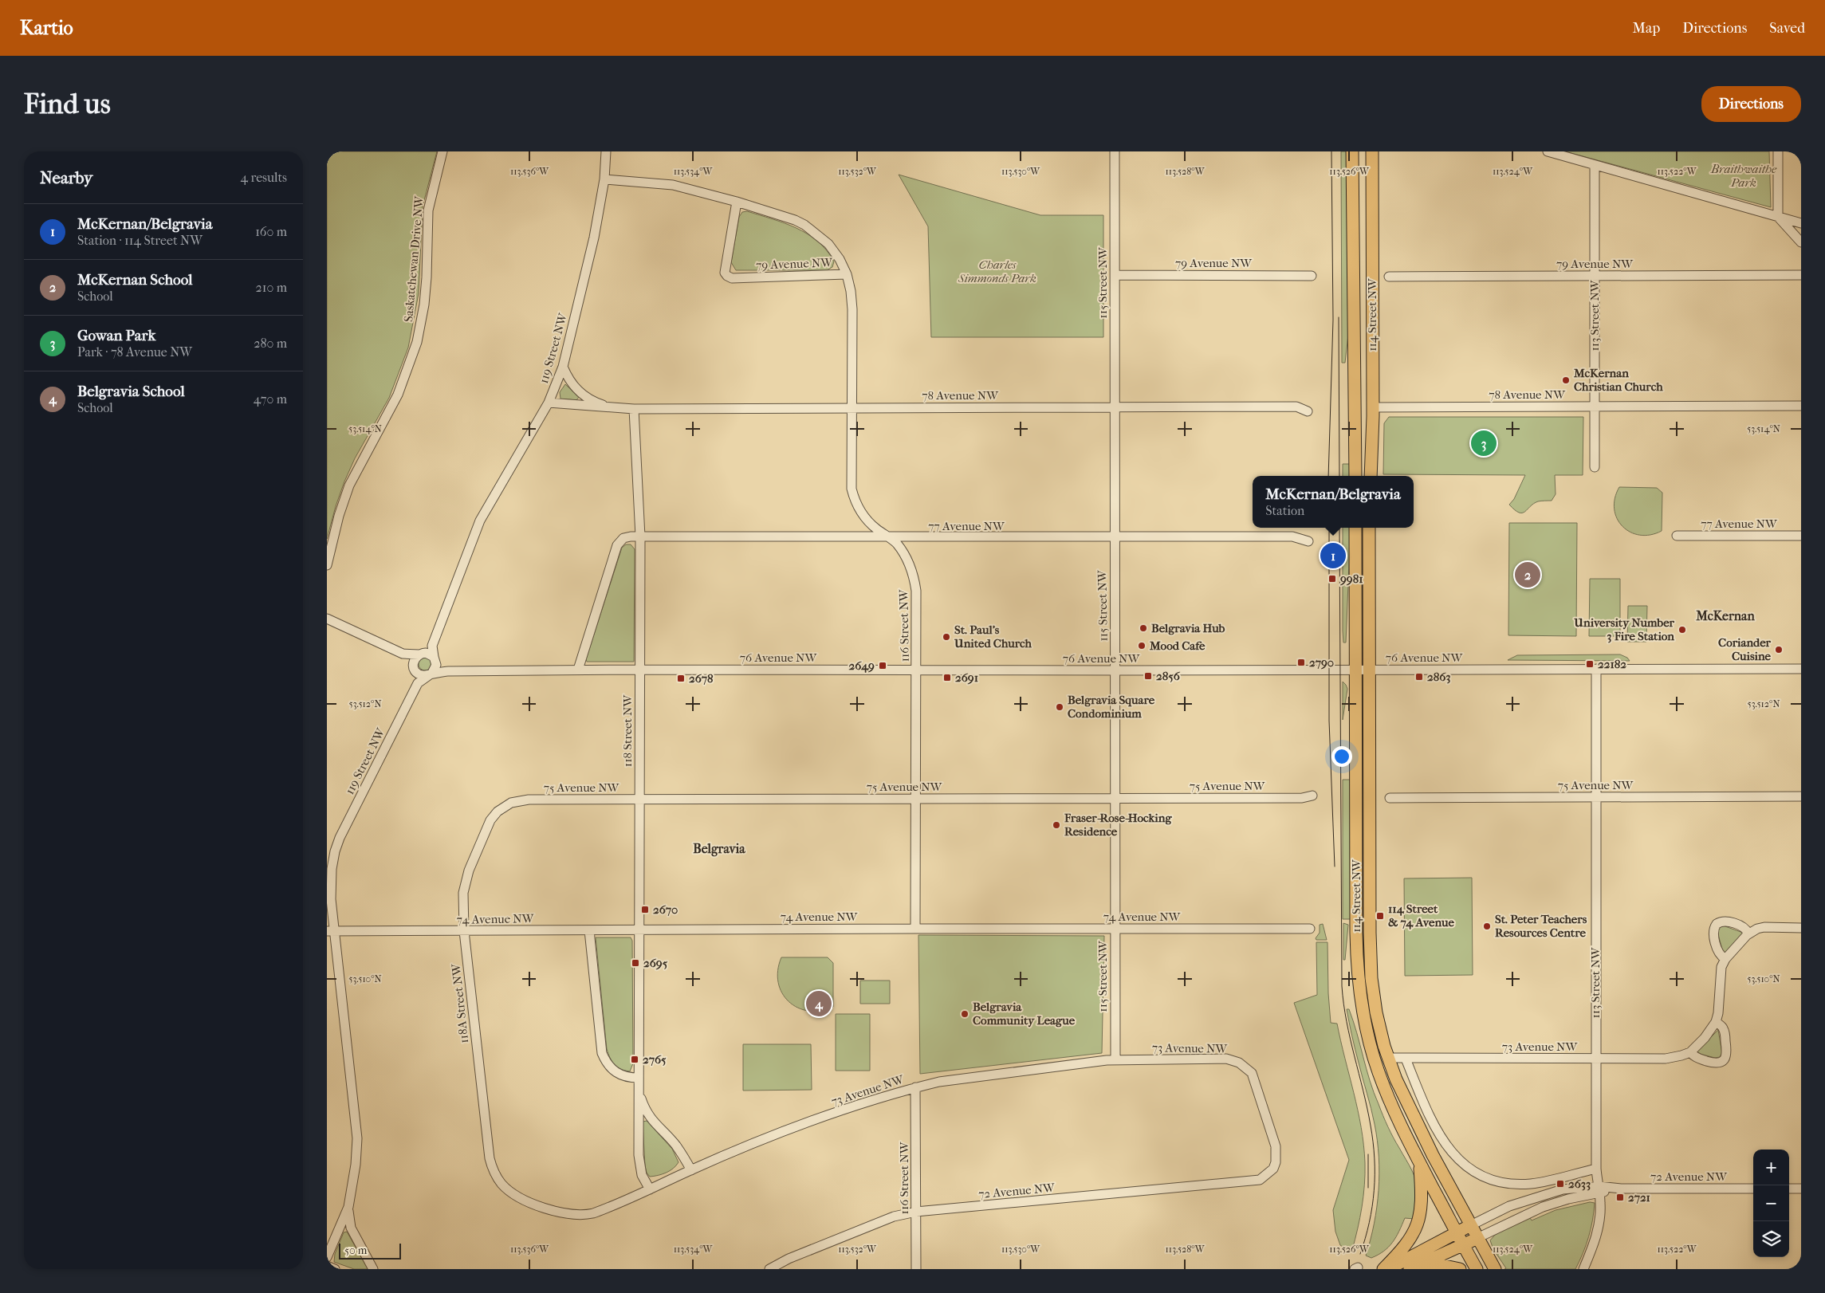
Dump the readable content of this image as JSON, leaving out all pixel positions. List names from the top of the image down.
{
  "streets": {
    "main road": ["114 Street NW"],
    "street": [
      "Saskatchewan Drive NW",
      "79 Avenue NW",
      "115 Street NW",
      "113 Street NW",
      "119 Street NW",
      "78 Avenue NW",
      "77 Avenue NW",
      "116 Street NW",
      "76 Avenue NW",
      "118 Street NW",
      "75 Avenue NW",
      "74 Avenue NW",
      "118A Street NW",
      "73 Avenue NW",
      "72 Avenue NW"
    ]
  },
  "crossings": [
    ["79 Avenue NW", "115 Street NW"],
    ["79 Avenue NW", "113 Street NW"],
    ["79 Avenue NW", "119 Street NW"],
    ["79 Avenue NW", "116 Street NW"],
    ["115 Street NW", "78 Avenue NW"],
    ["115 Street NW", "77 Avenue NW"],
    ["115 Street NW", "76 Avenue NW"],
    ["115 Street NW", "75 Avenue NW"],
    ["115 Street NW", "74 Avenue NW"],
    ["115 Street NW", "73 Avenue NW"],
    ["114 Street NW", "78 Avenue NW"],
    ["114 Street NW", "76 Avenue NW"],
    ["114 Street NW", "73 Avenue NW"],
    ["114 Street NW", "72 Avenue NW"],
    ["113 Street NW", "78 Avenue NW"],
    ["113 Street NW", "76 Avenue NW"],
    ["113 Street NW", "75 Avenue NW"],
    ["113 Street NW", "73 Avenue NW"],
    ["113 Street NW", "72 Avenue NW"],
    ["119 Street NW", "78 Avenue NW"],
    ["119 Street NW", "76 Avenue NW"],
    ["119 Street NW", "74 Avenue NW"],
    ["78 Avenue NW", "116 Street NW"],
    ["78 Avenue NW", "118 Street NW"],
    ["77 Avenue NW", "116 Street NW"],
    ["77 Avenue NW", "76 Avenue NW"],
    ["77 Avenue NW", "118 Street NW"],
    ["116 Street NW", "76 Avenue NW"],
    ["116 Street NW", "75 Avenue NW"],
    ["116 Street NW", "74 Avenue NW"],
    ["116 Street NW", "73 Avenue NW"],
    ["116 Street NW", "72 Avenue NW"],
    ["76 Avenue NW", "118 Street NW"],
    ["118 Street NW", "75 Avenue NW"],
    ["118 Street NW", "74 Avenue NW"],
    ["118 Street NW", "73 Avenue NW"],
    ["75 Avenue NW", "118A Street NW"],
    ["74 Avenue NW", "118A Street NW"],
    ["118A Street NW", "73 Avenue NW"],
    ["73 Avenue NW", "72 Avenue NW"]
  ],
  "districts": ["McKernan", "Belgravia"],
  "parks": ["Braithwaithe Park", "Charles Simmonds Park"],
  "places": {
    "other": [
      "McKernan Christian Church",
      "Belgravia Hub",
      "University Number 3 Fire Station",
      "St. Paul's United Church",
      "Mood Cafe",
      "Coriander Cuisine",
      "Belgravia Square Condominium",
      "Fraser-Rose-Hocking Residence",
      "St. Peter Teachers Resources Centre",
      "Belgravia Community League"
    ],
    "transit": [
      "9981",
      "2790",
      "22182",
      "2649",
      "2856",
      "2863",
      "2691",
      "2678",
      "2670",
      "114 Street & 74 Avenue",
      "2695",
      "2765",
      "2633",
      "2721"
    ]
  },
  "scale_bar": "50 m",
  "page": {
    "header": "Kartio",
    "nav": ["Map", "Directions", "Saved"],
    "buttons": "Directions",
    "title": "Find us",
    "heading": ["Nearby", "4 results"],
    "list": [
      {
        "mark": "1",
        "name": "McKernan/Belgravia",
        "note": "Station · 114 Street NW",
        "value": "160 m"
      },
      {
        "mark": "2",
        "name": "McKernan School",
        "note": "School",
        "value": "210 m"
      },
      {
        "mark": "3",
        "name": "Gowan Park",
        "note": "Park · 78 Avenue NW",
        "value": "280 m"
      },
      {
        "mark": "4",
        "name": "Belgravia School",
        "note": "School",
        "value": "470 m"
      }
    ],
    "pins": [
      "3",
      "1",
      "2",
      "4"
    ],
    "popup": ["McKernan/Belgravia", "Station"],
    "map_buttons": ["+", "−"],
    "scale": "50 m"
  },
  "coordinates": [
    "113.536°W",
    "113.534°W",
    "113.532°W",
    "113.530°W",
    "113.528°W",
    "113.526°W",
    "113.524°W",
    "113.522°W",
    "53.514°N",
    "53.512°N",
    "53.510°N"
  ]
}
